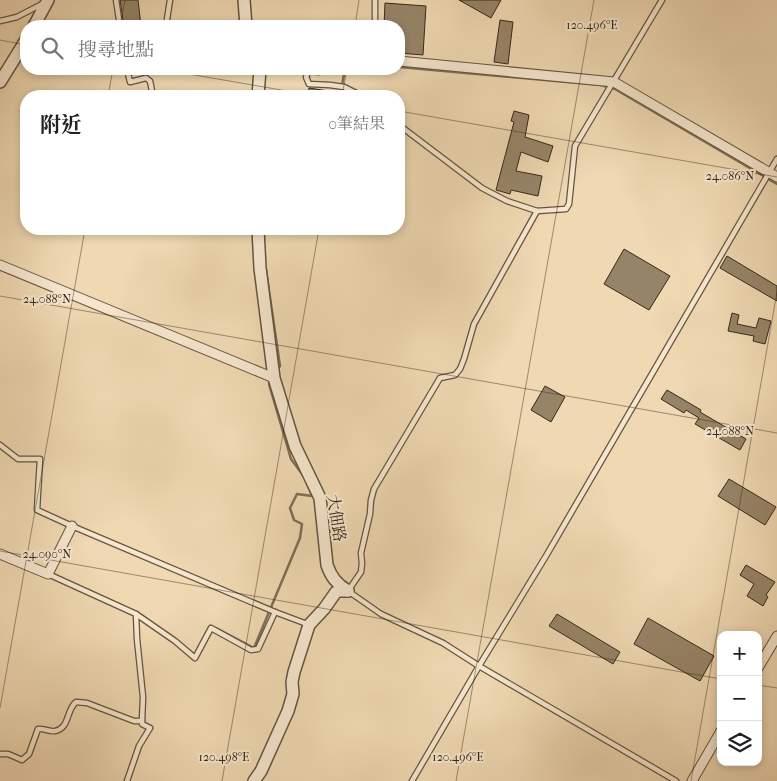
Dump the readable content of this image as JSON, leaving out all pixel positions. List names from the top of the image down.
{
  "streets": {
    "street": ["大佃路"]
  },
  "page": {
    "search": "搜尋地點",
    "heading": ["附近", "0筆結果"],
    "map_buttons": ["+", "−"]
  },
  "coordinates": [
    "120.496°E",
    "24.086°N",
    "24.088°N",
    "24.090°N",
    "120.498°E"
  ]
}
